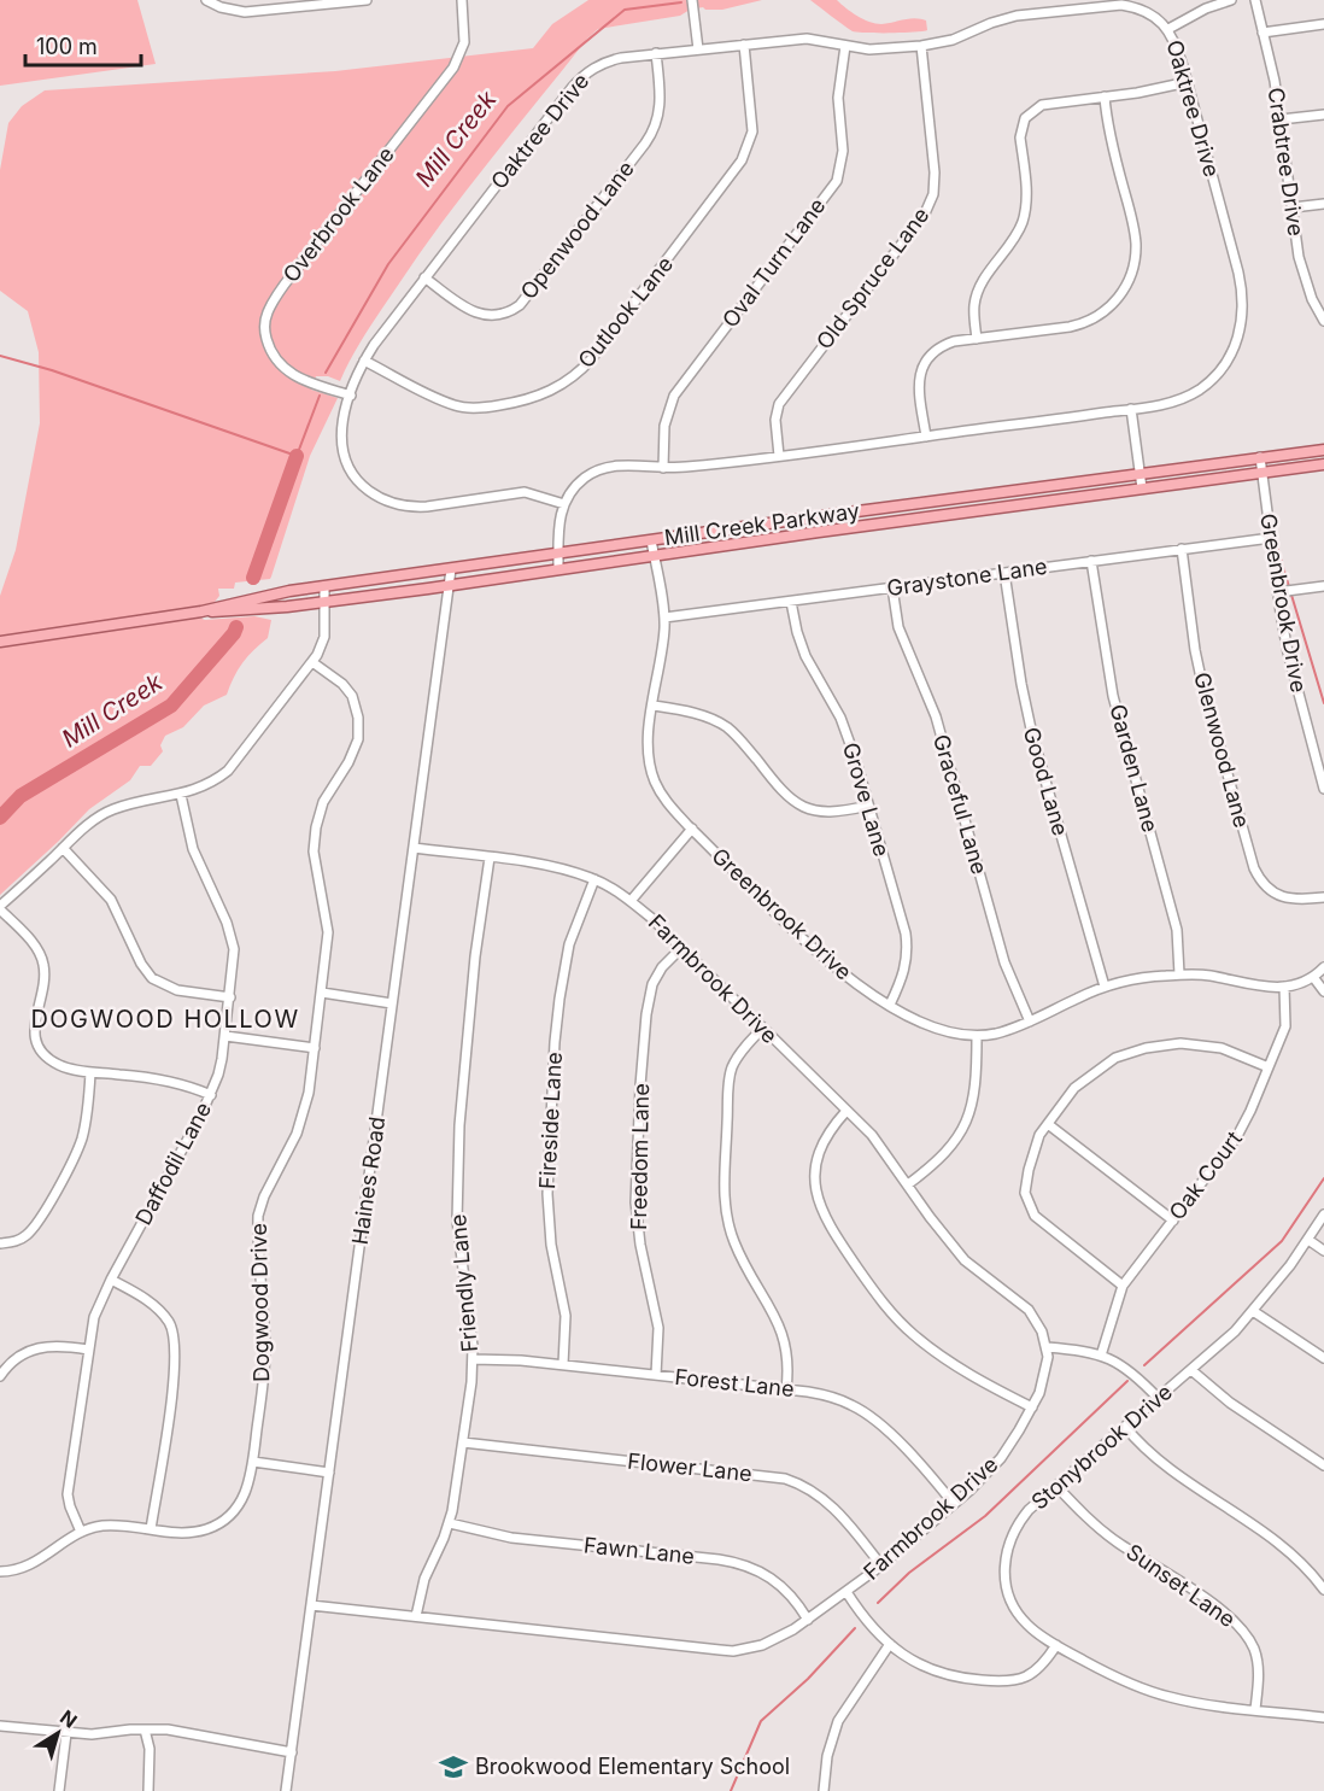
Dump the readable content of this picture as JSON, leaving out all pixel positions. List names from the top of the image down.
{
  "streets": {
    "main road": ["Mill Creek Parkway"],
    "street": [
      "Oaktree Drive",
      "Crabtree Drive",
      "Overbrook Lane",
      "Openwood Lane",
      "Oval Turn Lane",
      "Old Spruce Lane",
      "Outlook Lane",
      "Graystone Lane",
      "Greenbrook Drive",
      "Glenwood Lane",
      "Garden Lane",
      "Good Lane",
      "Grove Lane",
      "Graceful Lane",
      "Farmbrook Drive",
      "Fireside Lane",
      "Freedom Lane",
      "Daffodil Lane",
      "Oak Court",
      "Haines Road",
      "Friendly Lane",
      "Dogwood Drive",
      "Forest Lane",
      "Stonybrook Drive",
      "Flower Lane",
      "Fawn Lane",
      "Sunset Lane"
    ]
  },
  "crossings": [
    ["Oaktree Drive", "Overbrook Lane"],
    ["Oaktree Drive", "Openwood Lane"],
    ["Oaktree Drive", "Oval Turn Lane"],
    ["Oaktree Drive", "Old Spruce Lane"],
    ["Oaktree Drive", "Outlook Lane"],
    ["Mill Creek Parkway", "Greenbrook Drive"],
    ["Mill Creek Parkway", "Haines Road"],
    ["Graystone Lane", "Greenbrook Drive"],
    ["Graystone Lane", "Glenwood Lane"],
    ["Graystone Lane", "Garden Lane"],
    ["Graystone Lane", "Good Lane"],
    ["Graystone Lane", "Grove Lane"],
    ["Graystone Lane", "Graceful Lane"],
    ["Greenbrook Drive", "Garden Lane"],
    ["Greenbrook Drive", "Good Lane"],
    ["Greenbrook Drive", "Grove Lane"],
    ["Greenbrook Drive", "Graceful Lane"],
    ["Greenbrook Drive", "Oak Court"],
    ["Farmbrook Drive", "Fireside Lane"],
    ["Farmbrook Drive", "Freedom Lane"],
    ["Farmbrook Drive", "Haines Road"],
    ["Farmbrook Drive", "Friendly Lane"],
    ["Farmbrook Drive", "Forest Lane"],
    ["Farmbrook Drive", "Flower Lane"],
    ["Farmbrook Drive", "Fawn Lane"],
    ["Fireside Lane", "Forest Lane"],
    ["Freedom Lane", "Forest Lane"],
    ["Daffodil Lane", "Dogwood Drive"],
    ["Friendly Lane", "Forest Lane"],
    ["Friendly Lane", "Flower Lane"],
    ["Friendly Lane", "Fawn Lane"],
    ["Stonybrook Drive", "Sunset Lane"]
  ],
  "districts": ["DOGWOOD HOLLOW"],
  "water": ["Mill Creek"],
  "places": {
    "school or university": ["Brookwood Elementary School"]
  },
  "scale_bar": "100 m",
  "north": "top right"
}
